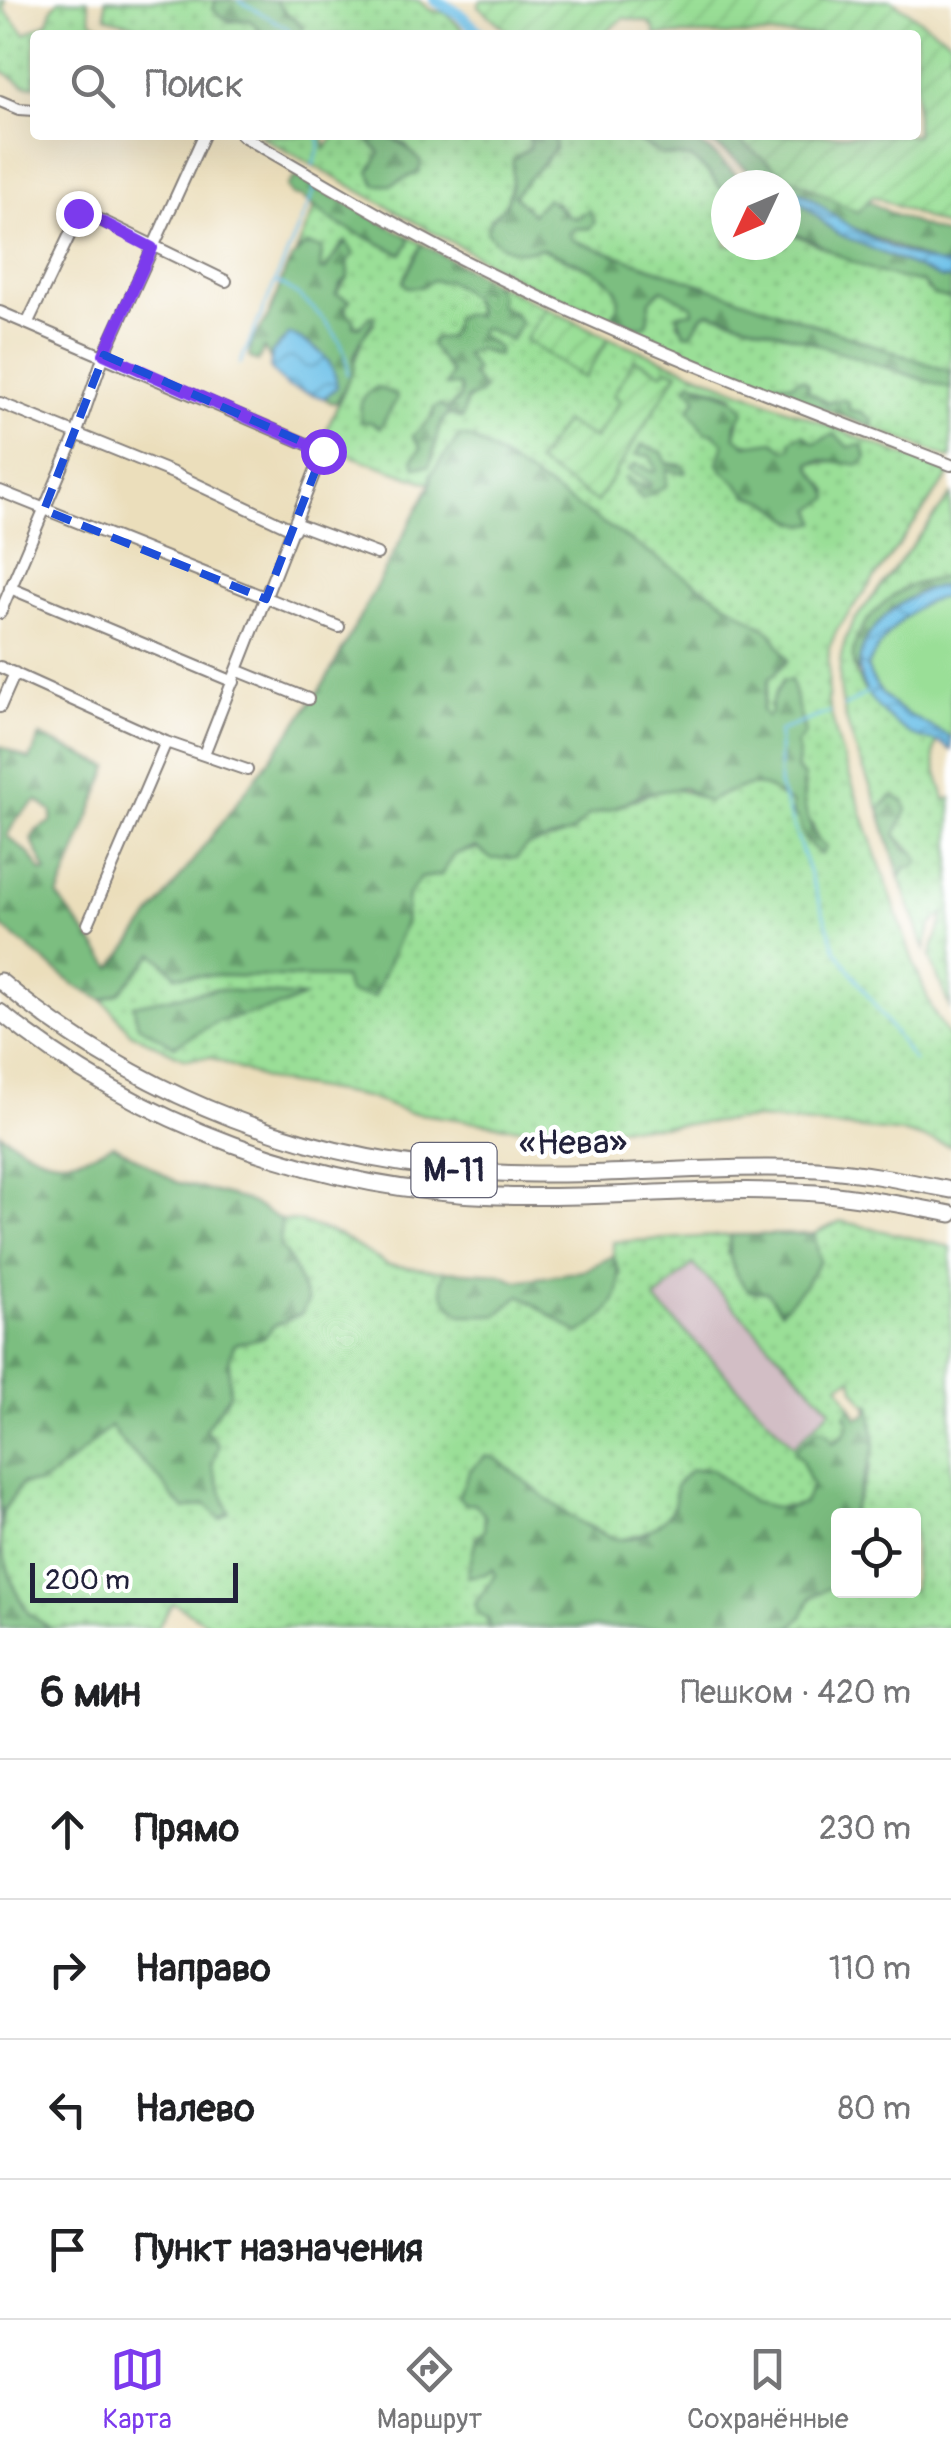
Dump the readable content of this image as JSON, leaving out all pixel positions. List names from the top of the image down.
{
  "streets": {
    "highway": ["«Нева»", "М-11"]
  },
  "scale_bar": "200 m",
  "north": "bottom left",
  "page": {
    "search": "Поиск",
    "scale": "200 m",
    "heading": ["6 мин", "Пешком · 420 m"],
    "list": [
      ["Прямо", "230 m"],
      ["Направо", "110 m"],
      ["Налево", "80 m"],
      "Пункт назначения"
    ],
    "nav": ["Карта", "Маршрут", "Сохранённые"]
  }
}
